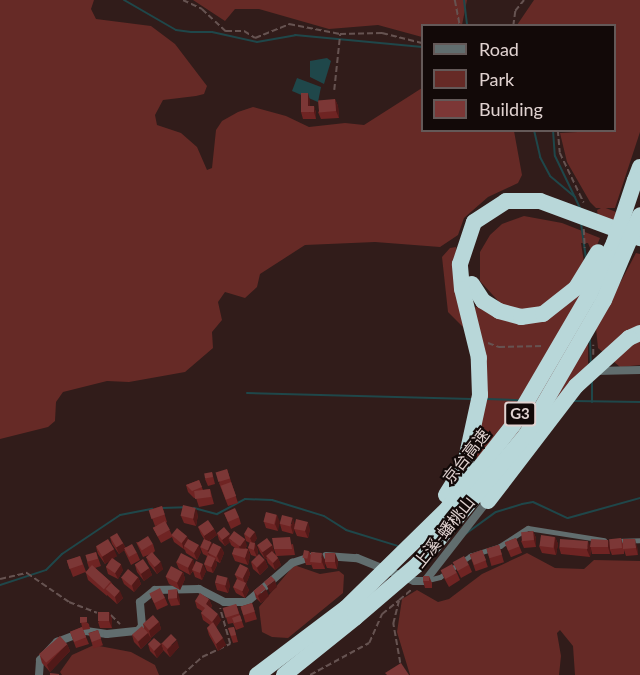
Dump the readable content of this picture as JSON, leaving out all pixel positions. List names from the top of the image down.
{
  "streets": {
    "highway": ["G3", "京台高速"],
    "street": ["上溪-蟠桃山"]
  },
  "legend": ["Road", "Park", "Building"]
}
